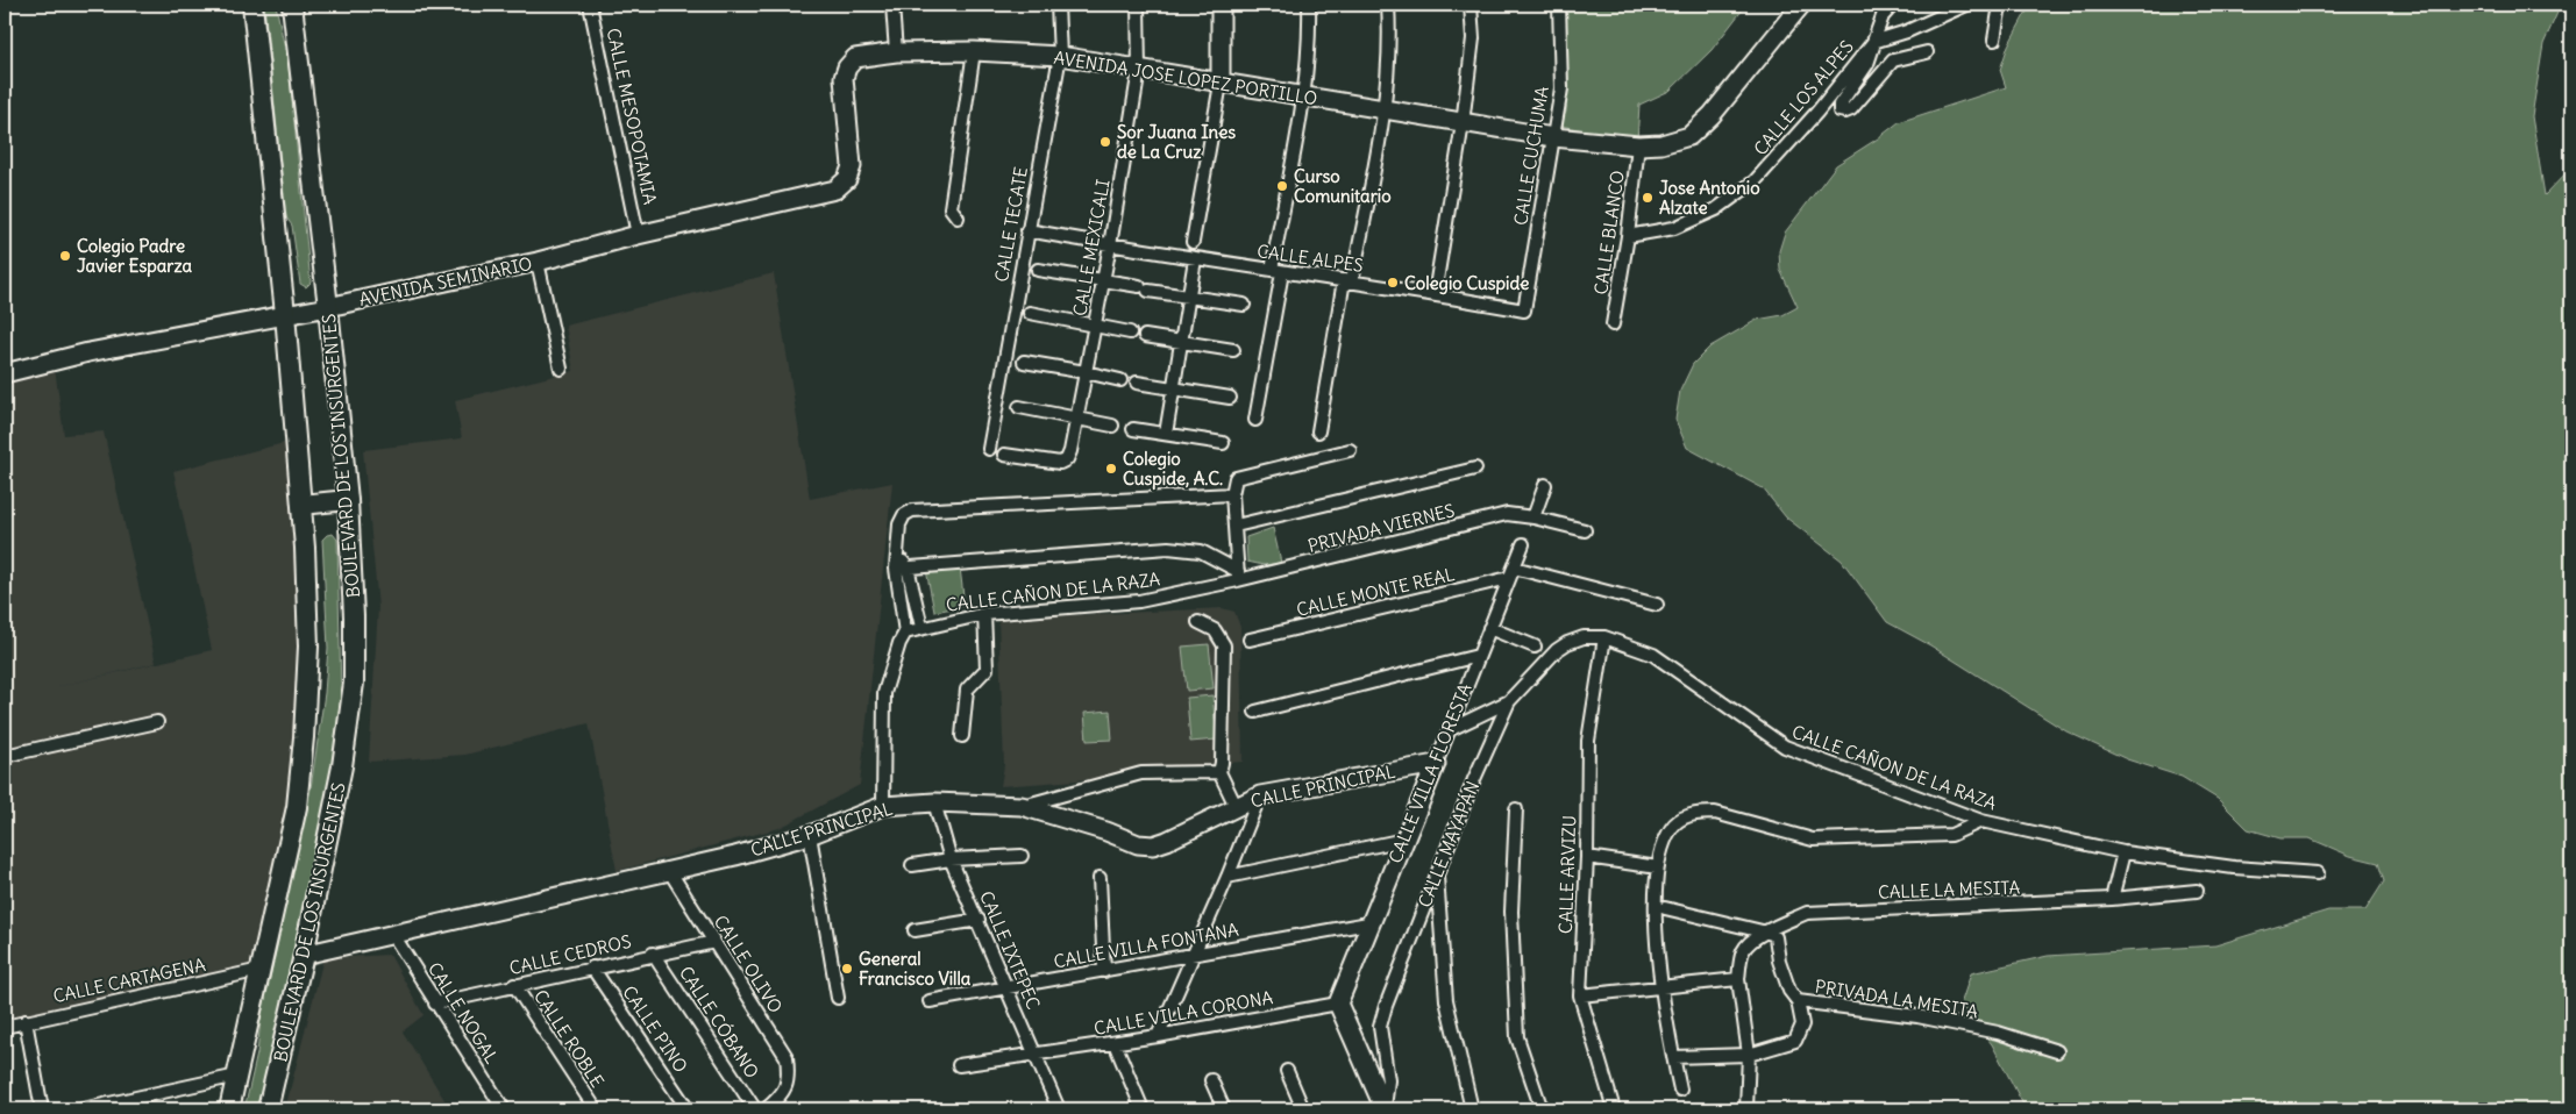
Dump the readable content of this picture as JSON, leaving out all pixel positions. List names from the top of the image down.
{
  "streets": {
    "main road": ["BOULEVARD DE LOS INSURGENTES"],
    "street": [
      "AVENIDA JOSE LOPEZ PORTILLO",
      "CALLE LOS ALPES",
      "CALLE MESOPOTAMIA",
      "CALLE CUCHUMA",
      "CALLE TECATE",
      "CALLE BLANCO",
      "CALLE MEXICALI",
      "CALLE ALPES",
      "AVENIDA SEMINARIO",
      "PRIVADA VIERNES",
      "CALLE CAÑON DE LA RAZA",
      "CALLE MONTE REAL",
      "CALLE VILLA FLORESTA",
      "CALLE PRINCIPAL",
      "CALLE MAYAPÁN",
      "CALLE ARVIZU",
      "CALLE LA MESITA",
      "CALLE VILLA FONTANA",
      "CALLE IXTEPEC",
      "CALLE CEDROS",
      "CALLE OLIVO",
      "CALLE CARTAGENA",
      "PRIVADA LA MESITA",
      "CALLE NOGAL",
      "CALLE VILLA CORONA",
      "CALLE CÓBANO",
      "CALLE PINO",
      "CALLE ROBLE"
    ]
  },
  "crossings": [
    ["AVENIDA JOSE LOPEZ PORTILLO", "CALLE CUCHUMA"],
    ["AVENIDA JOSE LOPEZ PORTILLO", "CALLE TECATE"],
    ["AVENIDA JOSE LOPEZ PORTILLO", "CALLE BLANCO"],
    ["AVENIDA JOSE LOPEZ PORTILLO", "CALLE MEXICALI"],
    ["AVENIDA JOSE LOPEZ PORTILLO", "AVENIDA SEMINARIO"],
    ["CALLE LOS ALPES", "CALLE BLANCO"],
    ["CALLE MESOPOTAMIA", "AVENIDA SEMINARIO"],
    ["CALLE CUCHUMA", "CALLE ALPES"],
    ["CALLE TECATE", "CALLE ALPES"],
    ["CALLE MEXICALI", "CALLE ALPES"],
    ["AVENIDA SEMINARIO", "BOULEVARD DE LOS INSURGENTES"],
    ["BOULEVARD DE LOS INSURGENTES", "CALLE PRINCIPAL"],
    ["BOULEVARD DE LOS INSURGENTES", "CALLE CARTAGENA"],
    ["PRIVADA VIERNES", "CALLE CAÑON DE LA RAZA"],
    ["CALLE CAÑON DE LA RAZA", "CALLE MAYAPÁN"],
    ["CALLE CAÑON DE LA RAZA", "CALLE ARVIZU"],
    ["CALLE MONTE REAL", "CALLE VILLA FLORESTA"],
    ["CALLE VILLA FLORESTA", "CALLE PRINCIPAL"],
    ["CALLE VILLA FLORESTA", "CALLE MAYAPÁN"],
    ["CALLE VILLA FLORESTA", "CALLE VILLA FONTANA"],
    ["CALLE VILLA FLORESTA", "CALLE VILLA CORONA"],
    ["CALLE PRINCIPAL", "CALLE IXTEPEC"],
    ["CALLE PRINCIPAL", "CALLE OLIVO"],
    ["CALLE PRINCIPAL", "CALLE NOGAL"],
    ["CALLE MAYAPÁN", "CALLE ARVIZU"],
    ["CALLE MAYAPÁN", "CALLE VILLA CORONA"],
    ["CALLE VILLA FONTANA", "CALLE IXTEPEC"],
    ["CALLE IXTEPEC", "CALLE VILLA CORONA"],
    ["CALLE CEDROS", "CALLE OLIVO"],
    ["CALLE CEDROS", "CALLE NOGAL"],
    ["CALLE CEDROS", "CALLE CÓBANO"],
    ["CALLE CEDROS", "CALLE PINO"],
    ["CALLE CEDROS", "CALLE ROBLE"]
  ],
  "places": [
    "Sor Juana Ines de La Cruz",
    "Curso Comunitario",
    "Jose Antonio Alzate",
    "Colegio Padre Javier Esparza",
    "Colegio Cuspide",
    "Colegio Cuspide, A.C.",
    "General Francisco Villa"
  ]
}
